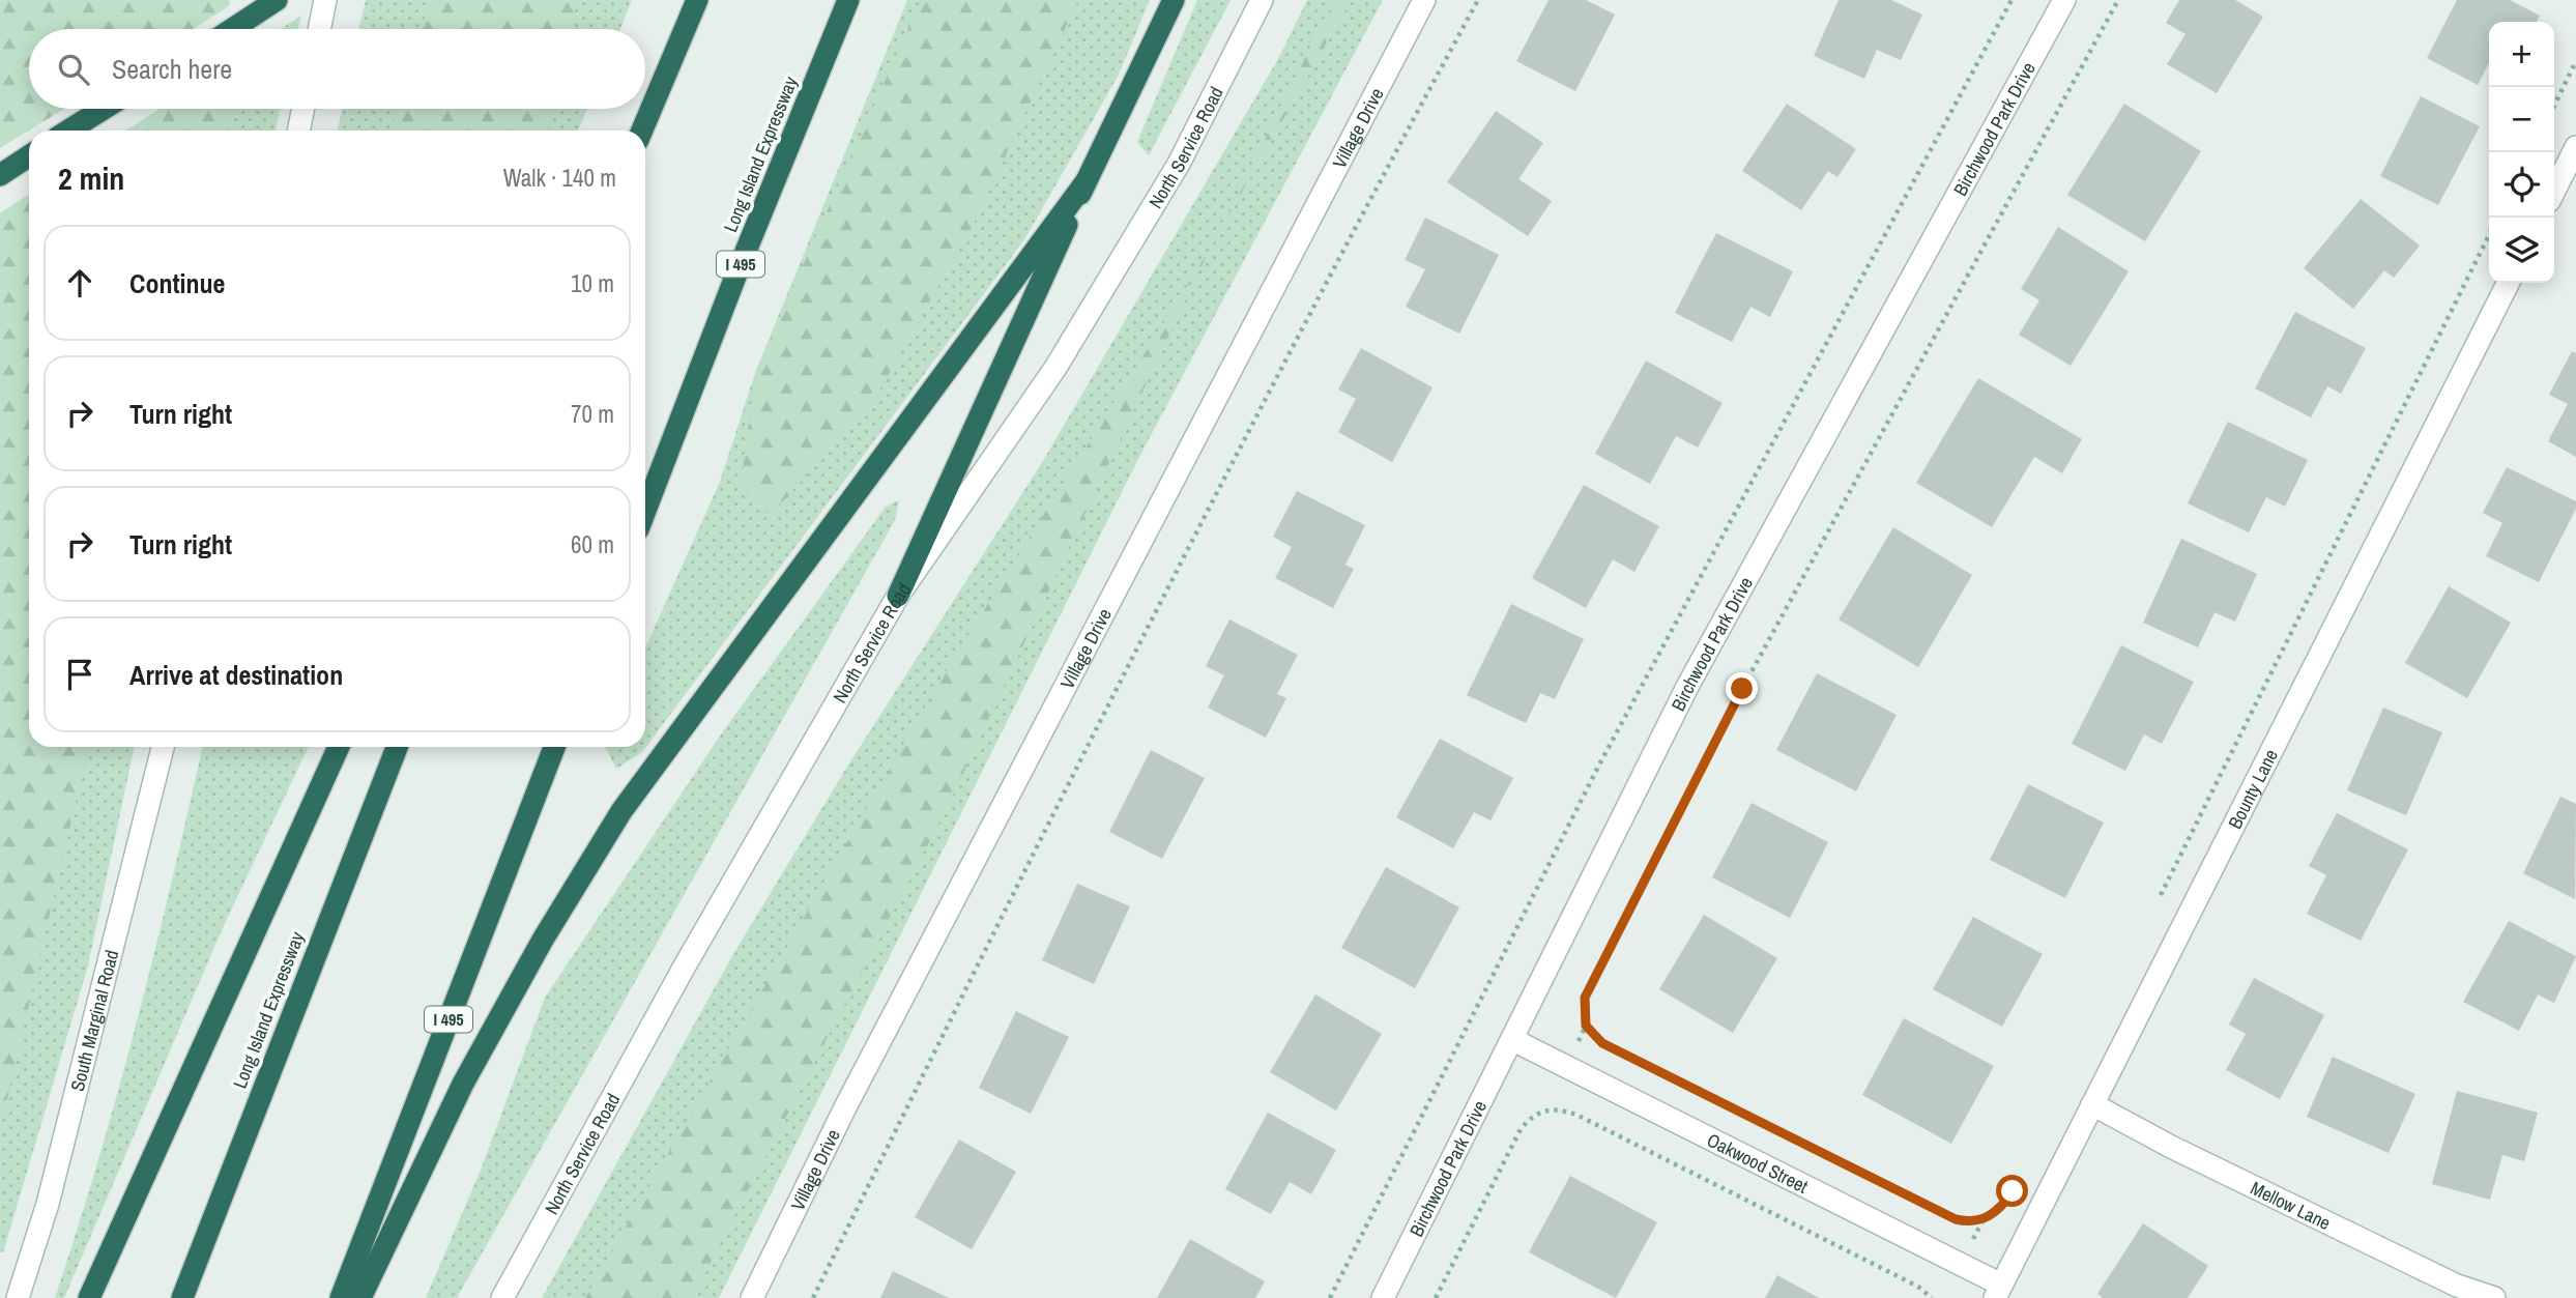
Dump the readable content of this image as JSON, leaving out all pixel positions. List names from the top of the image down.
{
  "streets": {
    "highway": ["Long Island Expressway", "I 495"],
    "street": [
      "Village Drive",
      "Birchwood Park Drive",
      "North Service Road",
      "Bounty Lane",
      "South Marginal Road",
      "Oakwood Street",
      "Mellow Lane"
    ]
  },
  "crossings": [
    ["Birchwood Park Drive", "Oakwood Street"],
    ["Bounty Lane", "Oakwood Street"],
    ["Bounty Lane", "Mellow Lane"]
  ],
  "page": {
    "map_buttons": ["+", "−"],
    "search": "Search here",
    "heading": ["2 min", "Walk · 140 m"],
    "list": [
      ["Continue", "10 m"],
      ["Turn right", "70 m"],
      ["Turn right", "60 m"],
      "Arrive at destination"
    ]
  }
}
